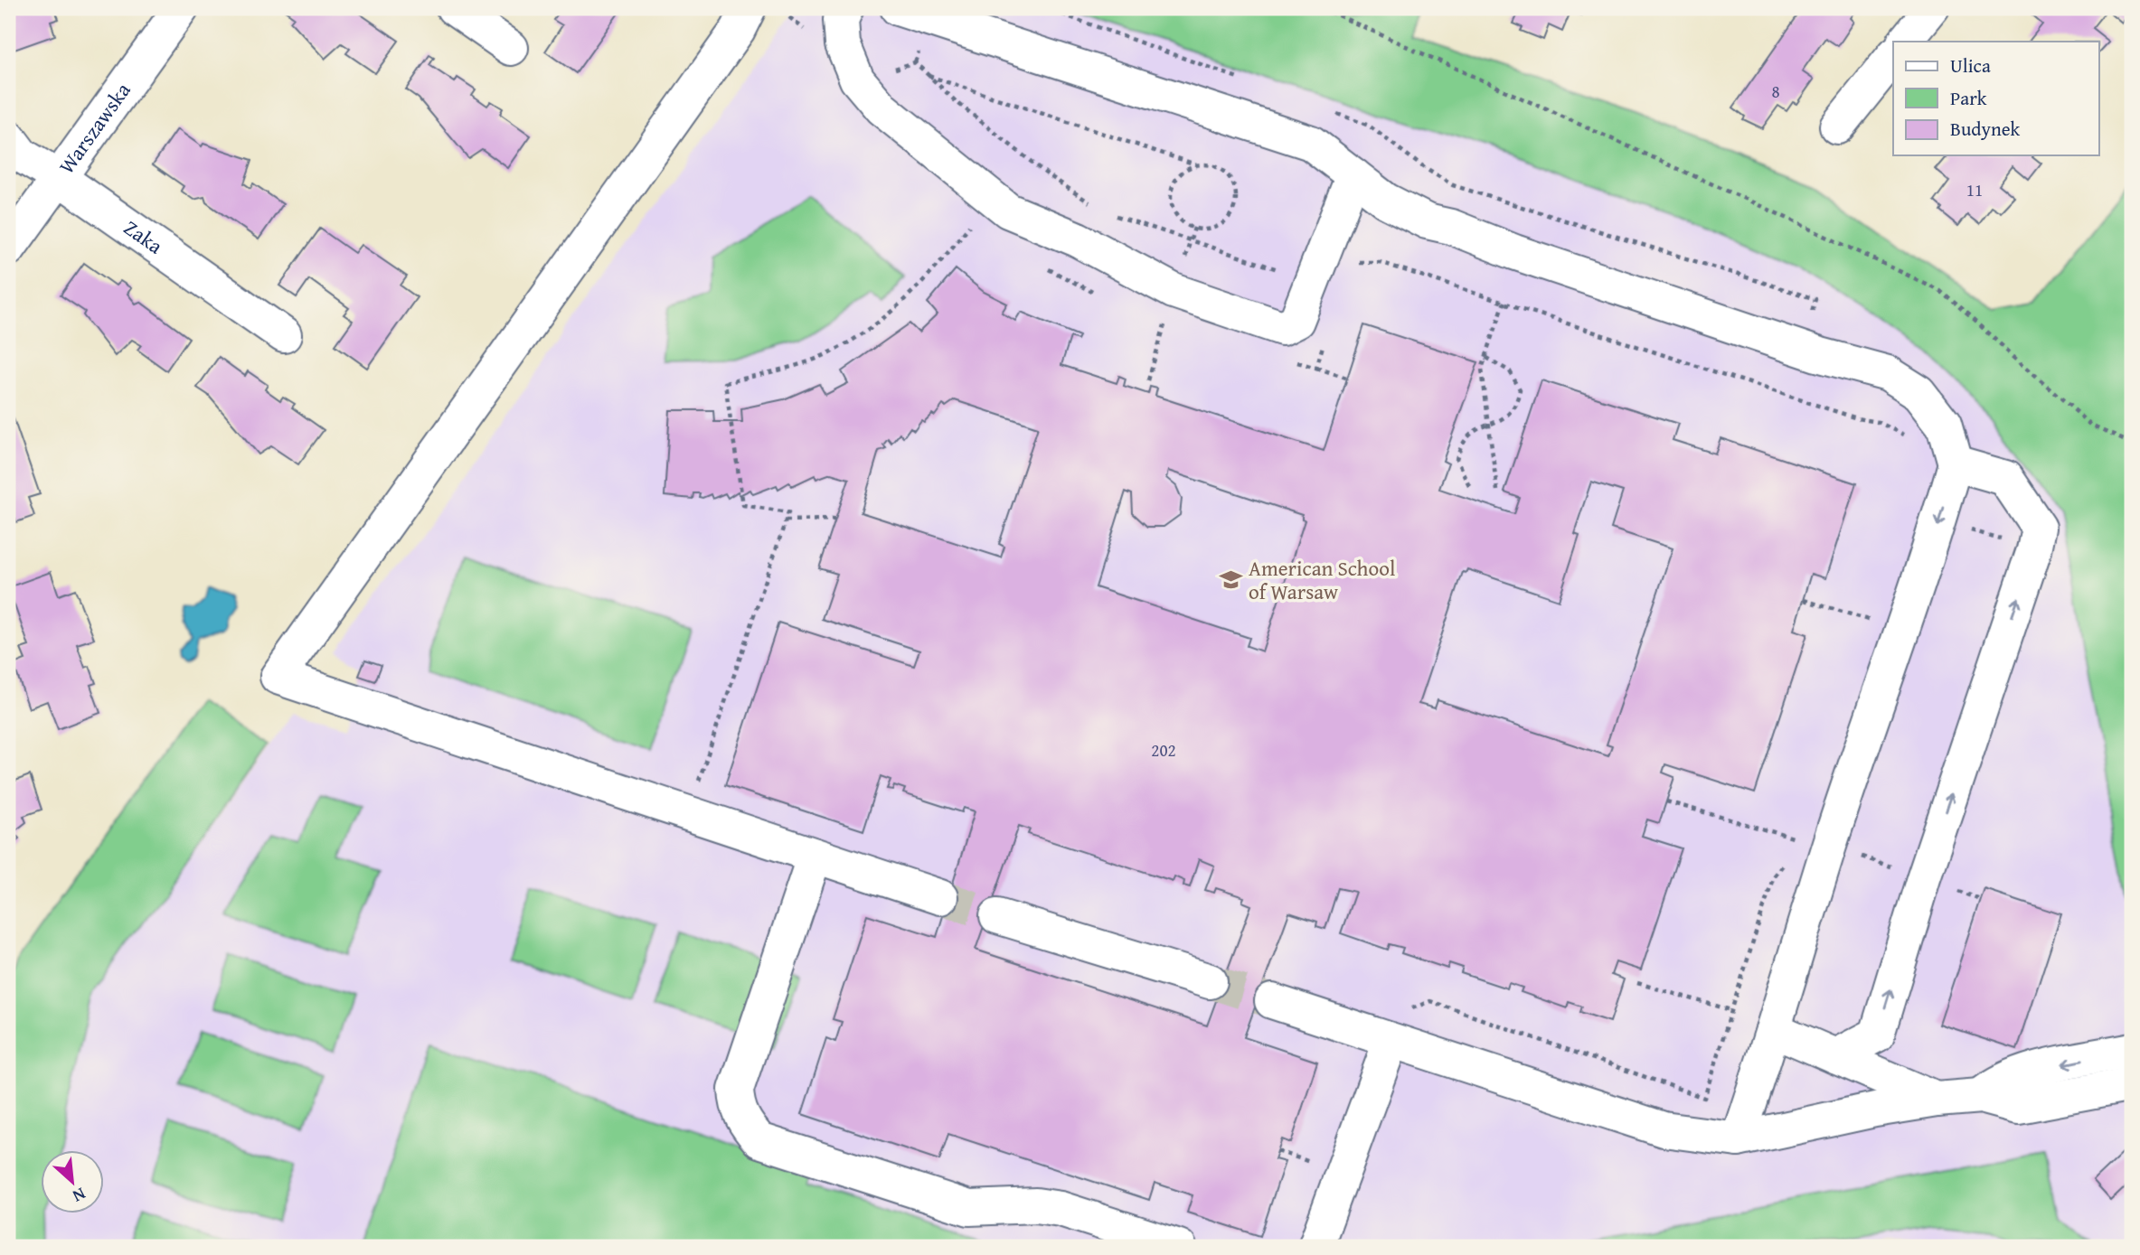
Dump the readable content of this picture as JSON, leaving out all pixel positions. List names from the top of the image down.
{
  "streets": {
    "street": ["Warszawska", "Zaka"]
  },
  "crossings": [
    ["Warszawska", "Zaka"]
  ],
  "places": {
    "school or university": ["American School of Warsaw"]
  },
  "house_numbers": ["8", "11", "202"],
  "legend": ["Ulica", "Park", "Budynek"],
  "north": "bottom right"
}
